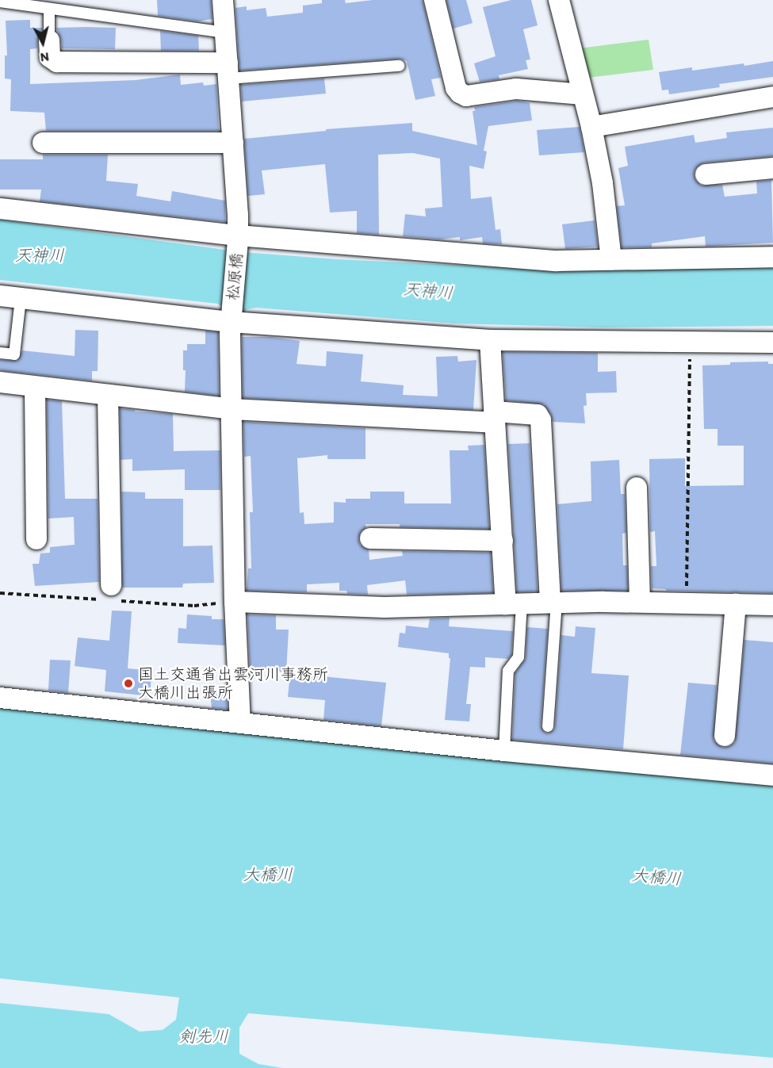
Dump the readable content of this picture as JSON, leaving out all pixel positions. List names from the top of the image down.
{
  "streets": {
    "street": ["松原橋"]
  },
  "water": ["天神川", "大橋川", "剣先川"],
  "places": ["国土交通省出雲河川事務所 大橋川出張所"],
  "north": "bottom"
}
